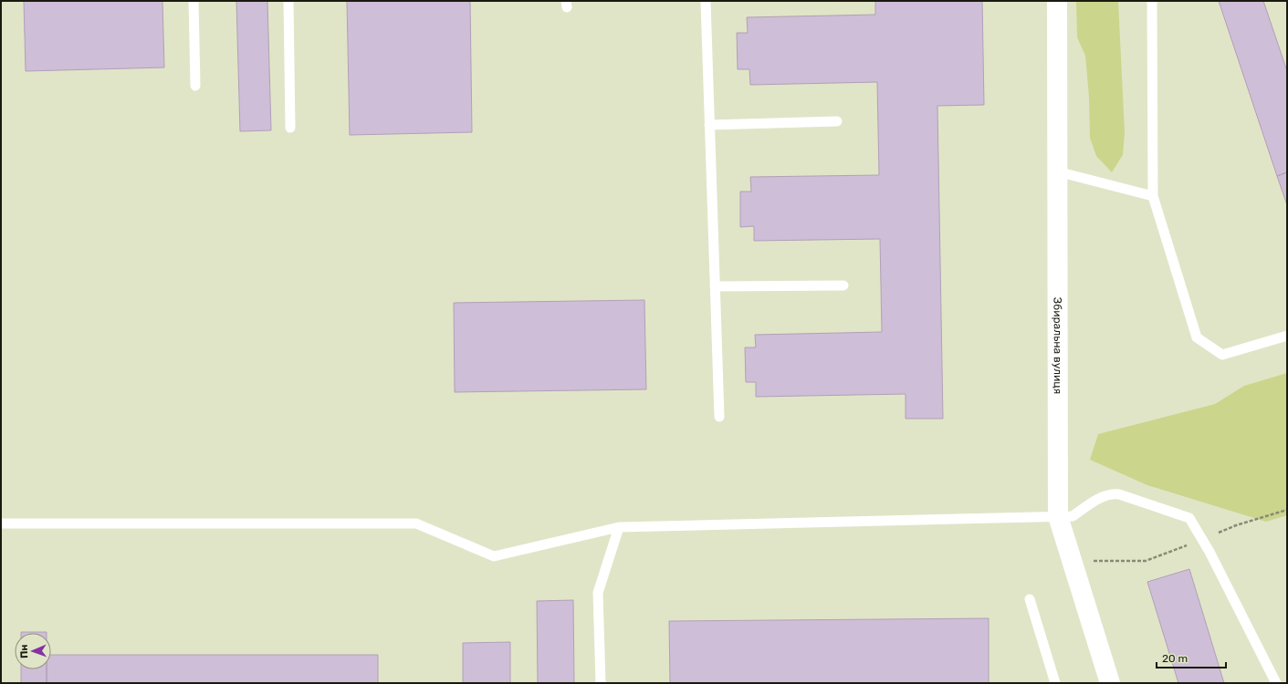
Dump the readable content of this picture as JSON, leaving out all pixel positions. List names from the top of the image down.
{
  "streets": {
    "street": ["Збиральна вулиця"]
  },
  "scale_bar": "20 m",
  "north": "left"
}
